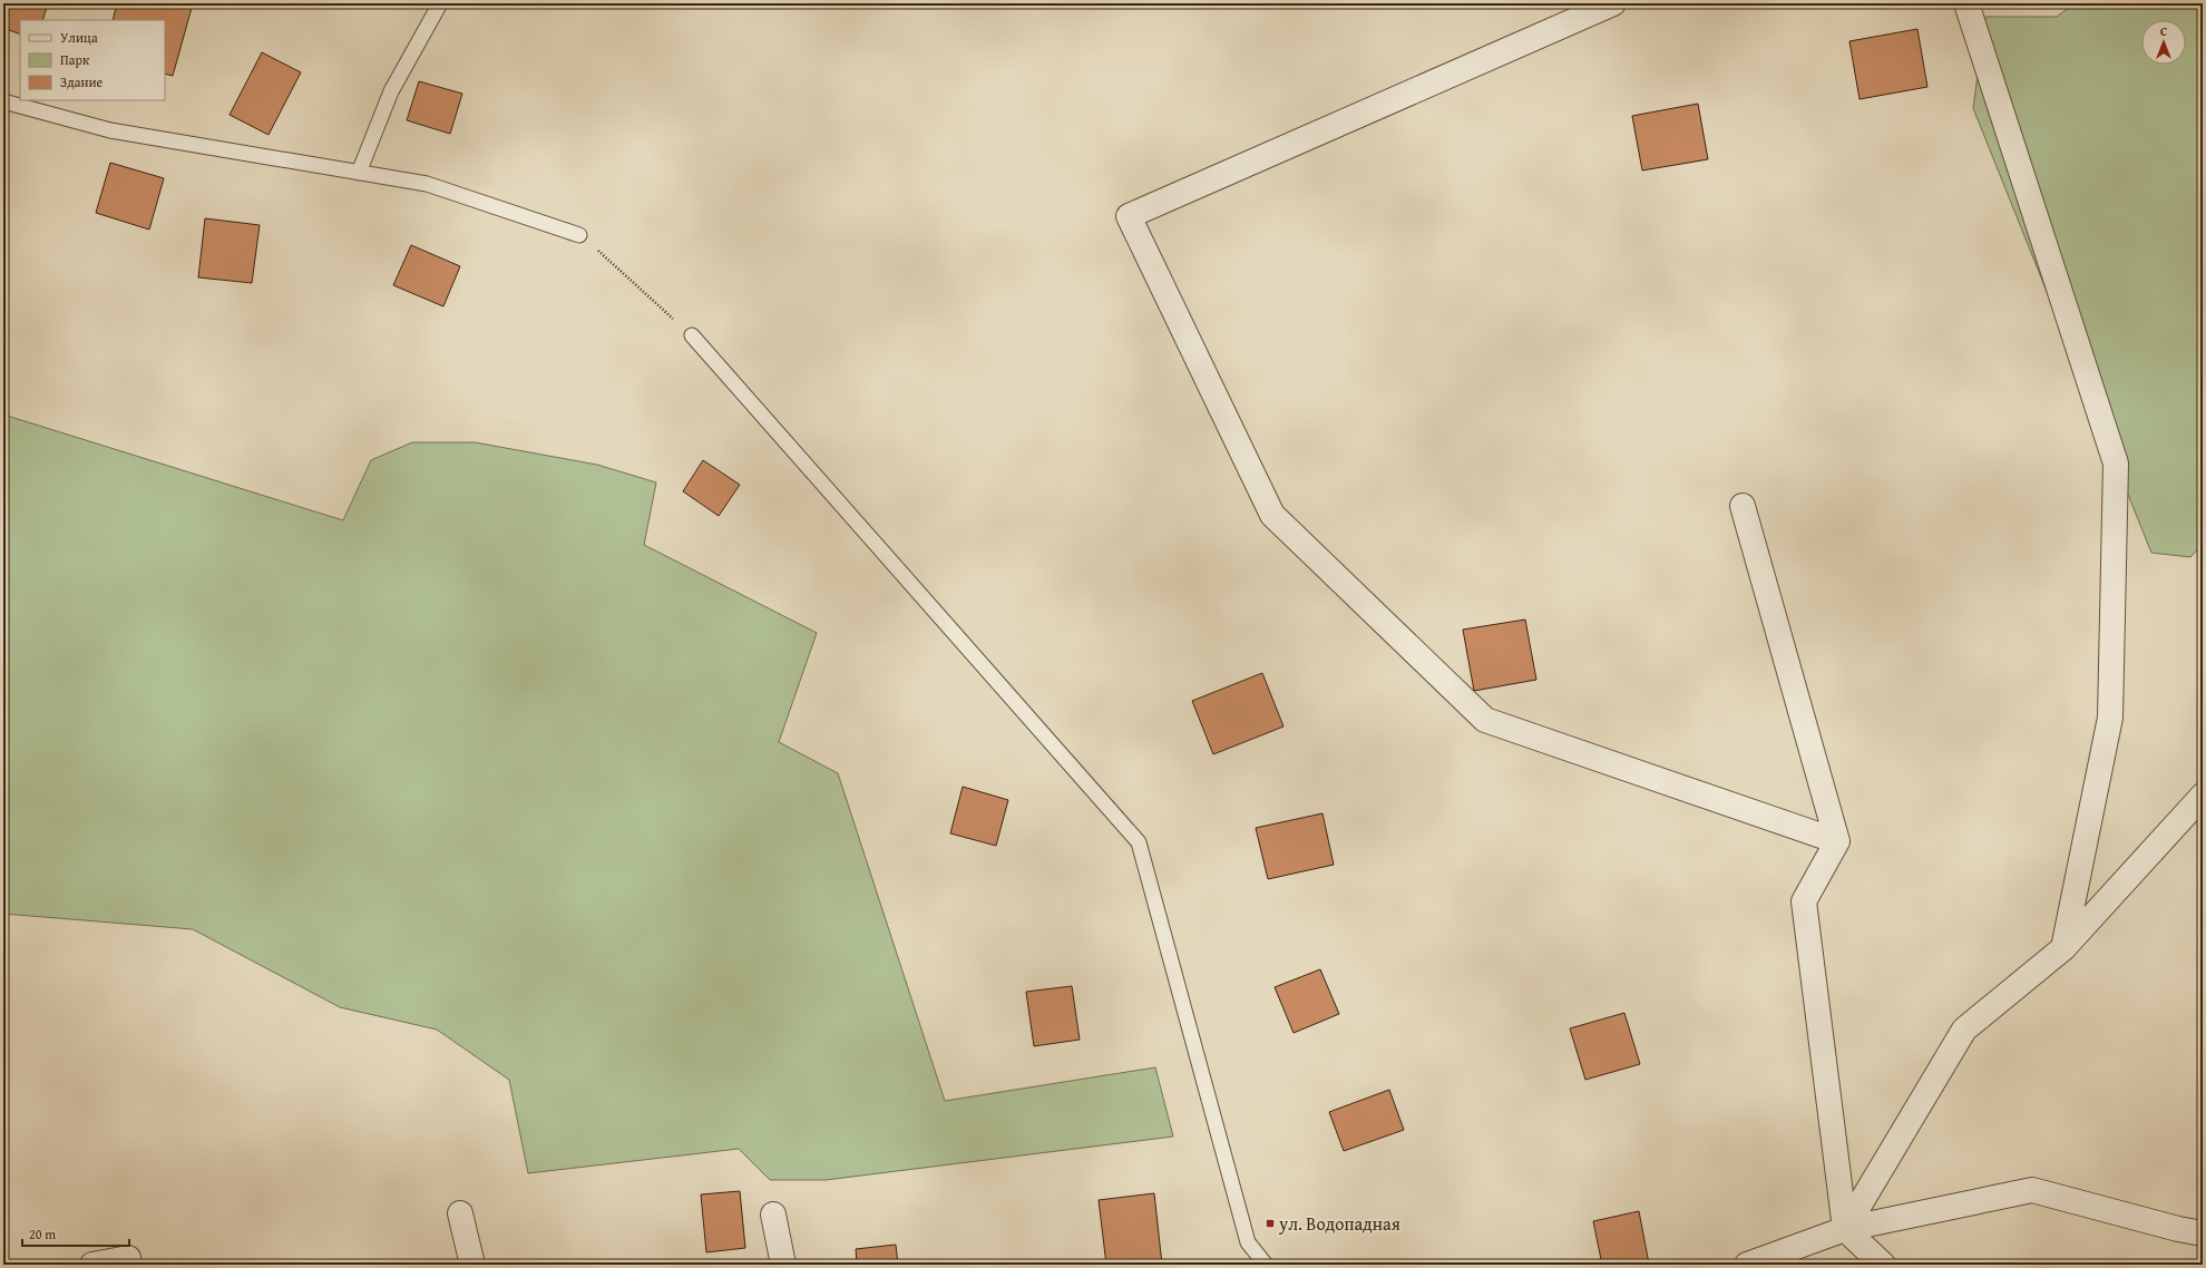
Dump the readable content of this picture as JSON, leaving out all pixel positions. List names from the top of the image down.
{
  "places": {
    "transit": ["ул. Водопадная"]
  },
  "legend": ["Улица", "Парк", "Здание"],
  "scale_bar": "20 m",
  "north": "top"
}
